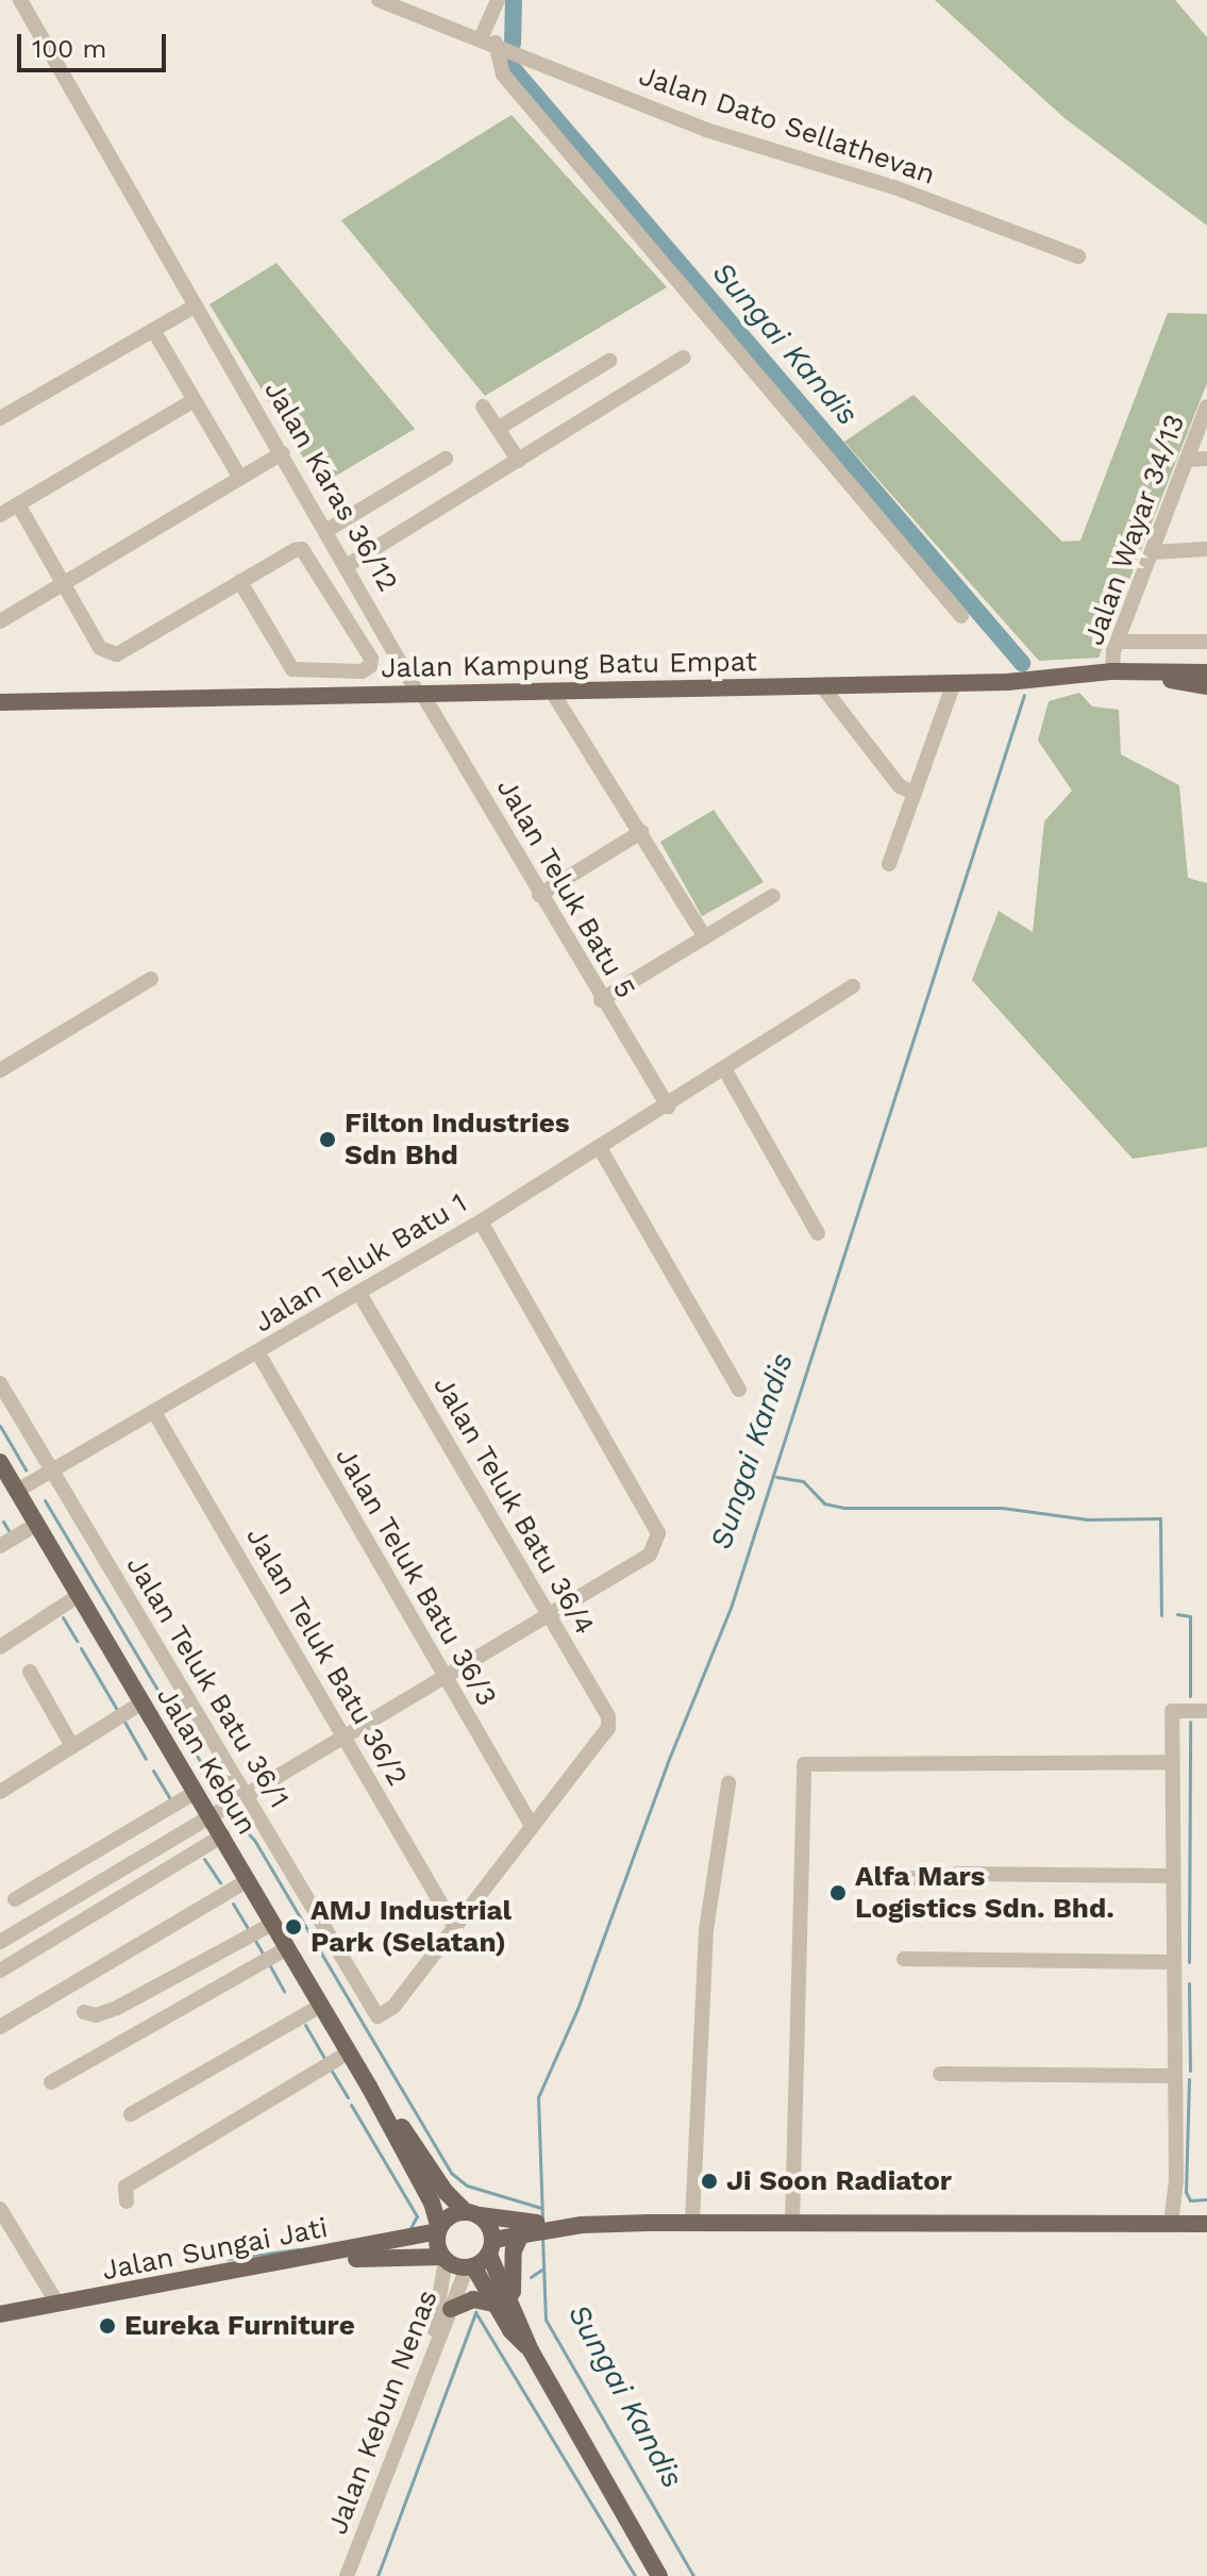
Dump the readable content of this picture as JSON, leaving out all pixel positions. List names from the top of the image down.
{
  "streets": {
    "main road": ["Jalan Kampung Batu Empat", "Jalan Kebun", "Jalan Sungai Jati"],
    "street": [
      "Jalan Dato Sellathevan",
      "Jalan Karas 36/12",
      "Jalan Wayar 34/13",
      "Jalan Teluk Batu 5",
      "Jalan Teluk Batu 1",
      "Jalan Teluk Batu 36/4",
      "Jalan Teluk Batu 36/3",
      "Jalan Teluk Batu 36/2",
      "Jalan Teluk Batu 36/1",
      "Jalan Kebun Nenas"
    ]
  },
  "crossings": [
    ["Jalan Karas 36/12", "Jalan Kampung Batu Empat"],
    ["Jalan Karas 36/12", "Jalan Teluk Batu 5"],
    ["Jalan Wayar 34/13", "Jalan Kampung Batu Empat"],
    ["Jalan Kampung Batu Empat", "Jalan Teluk Batu 5"],
    ["Jalan Teluk Batu 5", "Jalan Teluk Batu 1"],
    ["Jalan Teluk Batu 1", "Jalan Teluk Batu 36/4"],
    ["Jalan Teluk Batu 1", "Jalan Teluk Batu 36/3"],
    ["Jalan Teluk Batu 1", "Jalan Teluk Batu 36/2"],
    ["Jalan Teluk Batu 1", "Jalan Teluk Batu 36/1"],
    ["Jalan Teluk Batu 1", "Jalan Kebun"],
    ["Jalan Teluk Batu 36/4", "Jalan Teluk Batu 36/3"],
    ["Jalan Teluk Batu 36/2", "Jalan Teluk Batu 36/1"],
    ["Jalan Kebun", "Jalan Sungai Jati"]
  ],
  "water": ["Sungai Kandis"],
  "places": [
    "Filton Industries Sdn Bhd",
    "Alfa Mars Logistics Sdn. Bhd.",
    "AMJ Industrial Park (Selatan)",
    "Ji Soon Radiator",
    "Eureka Furniture"
  ],
  "scale_bar": "100 m"
}
